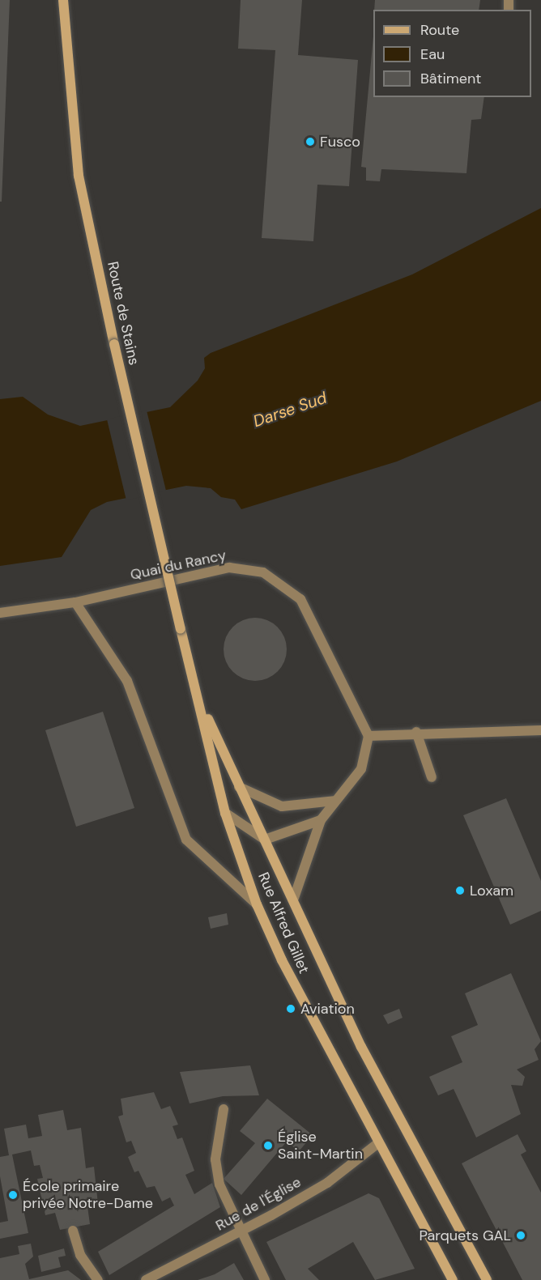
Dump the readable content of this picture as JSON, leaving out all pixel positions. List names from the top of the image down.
{
  "streets": {
    "main road": ["Route de Stains", "Rue Alfred Gillet"],
    "street": ["Quai du Rancy", "Rue de l'Église"]
  },
  "crossings": [
    ["Route de Stains", "Rue Alfred Gillet"],
    ["Rue Alfred Gillet", "Rue de l'Église"]
  ],
  "water": ["Darse Sud"],
  "places": [
    "Fusco",
    "Loxam",
    "Aviation",
    "Église Saint-Martin",
    "École primaire privée Notre-Dame",
    "Parquets GAL"
  ],
  "legend": ["Route", "Eau", "Bâtiment"]
}
